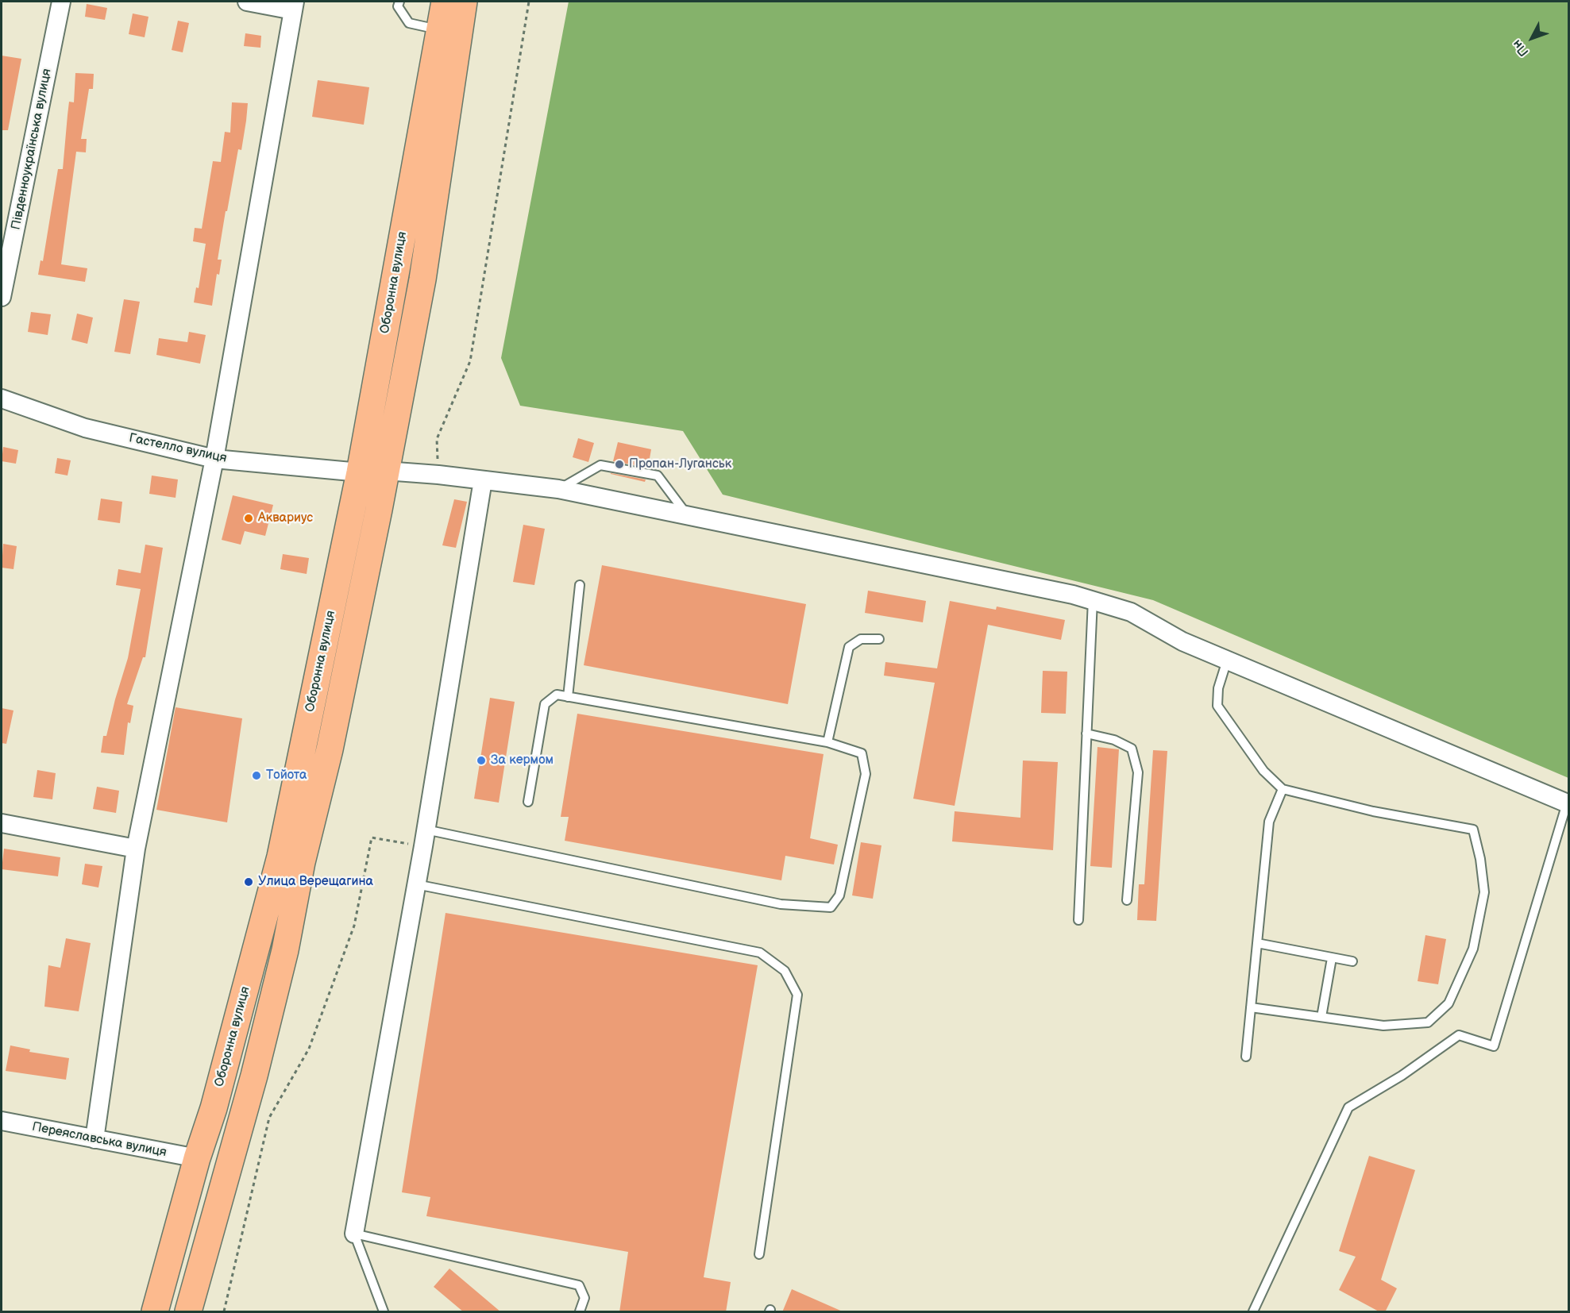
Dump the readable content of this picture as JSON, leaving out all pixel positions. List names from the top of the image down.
{
  "streets": {
    "main road": ["Оборонна вулиця"],
    "street": ["Південноукраїнська вулиця", "Гастелло вулиця", "Переяславська вулиця"]
  },
  "crossings": [
    ["Оборонна вулиця", "Гастелло вулиця"],
    ["Оборонна вулиця", "Переяславська вулиця"]
  ],
  "places": [
    "Пропан-Луганськ",
    "Аквариус",
    "За кермом",
    "Тойота",
    "Улица Верещагина"
  ],
  "north": "bottom left"
}
